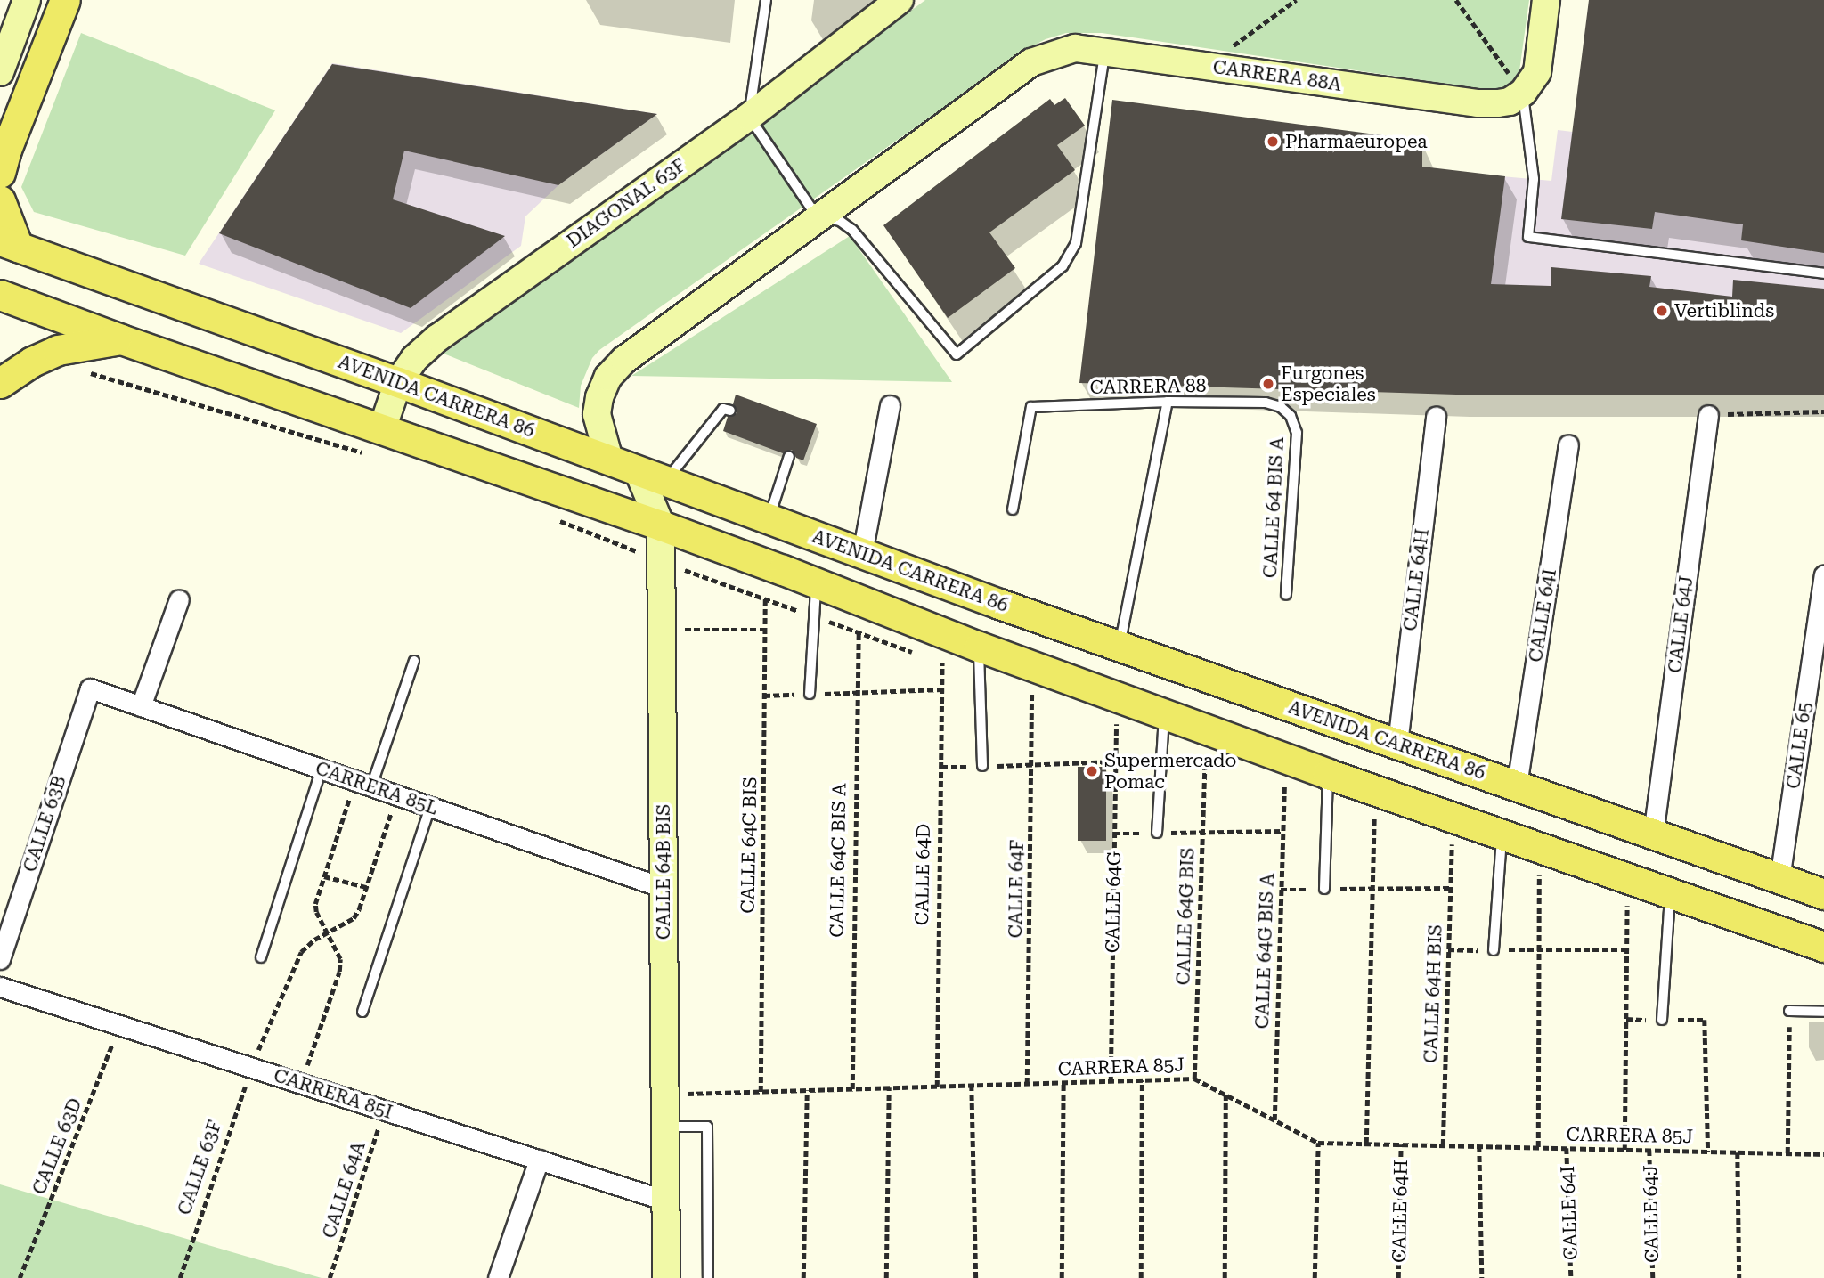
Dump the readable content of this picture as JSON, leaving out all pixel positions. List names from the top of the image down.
{
  "streets": {
    "main road": ["AVENIDA CARRERA 86"],
    "street": [
      "CARRERA 88A",
      "DIAGONAL 63F",
      "CALLE 64H",
      "CALLE 64I",
      "CALLE 64J",
      "CALLE 65",
      "CARRERA 85L",
      "CALLE 63B",
      "CALLE 64B BIS",
      "CARRERA 85I"
    ],
    "lane": ["CARRERA 88", "CALLE 64 BIS A"],
    "path": [
      "CALLE 64C BIS",
      "CALLE 64C BIS A",
      "CALLE 64D",
      "CALLE 64F",
      "CALLE 64G",
      "CALLE 64G BIS",
      "CALLE 64G BIS A",
      "CALLE 64H BIS",
      "CARRERA 85J",
      "CALLE 63D",
      "CALLE 63F",
      "CALLE 64A"
    ]
  },
  "crossings": [
    ["DIAGONAL 63F", "AVENIDA CARRERA 86"],
    ["CARRERA 88", "CALLE 64 BIS A"],
    ["AVENIDA CARRERA 86", "CALLE 64H"],
    ["AVENIDA CARRERA 86", "CALLE 64I"],
    ["AVENIDA CARRERA 86", "CALLE 64J"],
    ["AVENIDA CARRERA 86", "CALLE 65"],
    ["AVENIDA CARRERA 86", "CALLE 64B BIS"],
    ["CALLE 64H", "CARRERA 85J"],
    ["CALLE 64I", "CARRERA 85J"],
    ["CALLE 64J", "CARRERA 85J"],
    ["CARRERA 85L", "CALLE 63B"],
    ["CARRERA 85L", "CALLE 64B BIS"],
    ["CARRERA 85L", "CALLE 63F"],
    ["CALLE 64C BIS", "CARRERA 85J"],
    ["CALLE 64C BIS A", "CARRERA 85J"],
    ["CALLE 64B BIS", "CARRERA 85J"],
    ["CALLE 64B BIS", "CARRERA 85I"],
    ["CALLE 64D", "CARRERA 85J"],
    ["CALLE 64F", "CARRERA 85J"],
    ["CALLE 64G", "CARRERA 85J"],
    ["CALLE 64G BIS", "CARRERA 85J"],
    ["CALLE 64G BIS A", "CARRERA 85J"],
    ["CALLE 64H BIS", "CARRERA 85J"],
    ["CARRERA 85I", "CALLE 63D"],
    ["CARRERA 85I", "CALLE 63F"],
    ["CARRERA 85I", "CALLE 64A"]
  ],
  "places": [
    "Pharmaeuropea",
    "Vertiblinds",
    "Furgones Especiales",
    "Supermercado Pomac"
  ]
}
